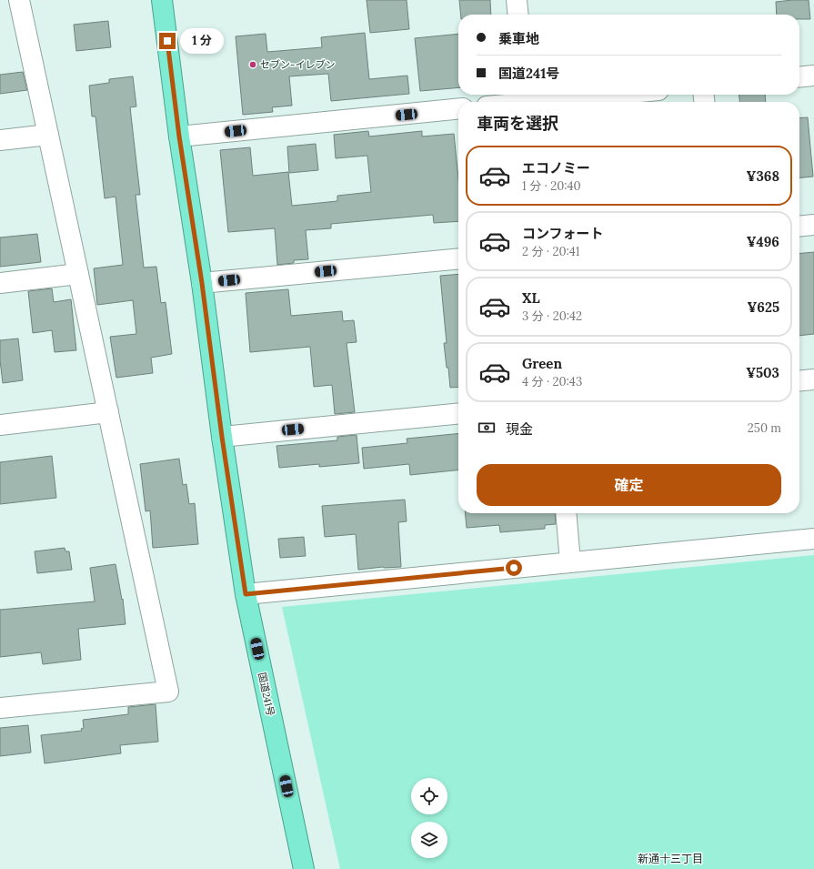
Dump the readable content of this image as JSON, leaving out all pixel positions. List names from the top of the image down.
{
  "streets": {
    "highway": ["国道241号"]
  },
  "districts": ["新通十三丁目"],
  "places": ["セブン-イレブン"],
  "page": {
    "banner": ["乗車地", "国道241号"],
    "bubble": "1 分",
    "heading": "車両を選択",
    "list": [
      {
        "name": "エコノミー",
        "note": "1 分 · 20:40",
        "value": "¥368"
      },
      {
        "name": "コンフォート",
        "note": "2 分 · 20:41",
        "value": "¥496"
      },
      {
        "name": "XL",
        "note": "3 分 · 20:42",
        "value": "¥625"
      },
      {
        "name": "Green",
        "note": "4 分 · 20:43",
        "value": "¥503"
      }
    ],
    "pay": ["現金", "250 m"],
    "buttons": "確定"
  }
}
